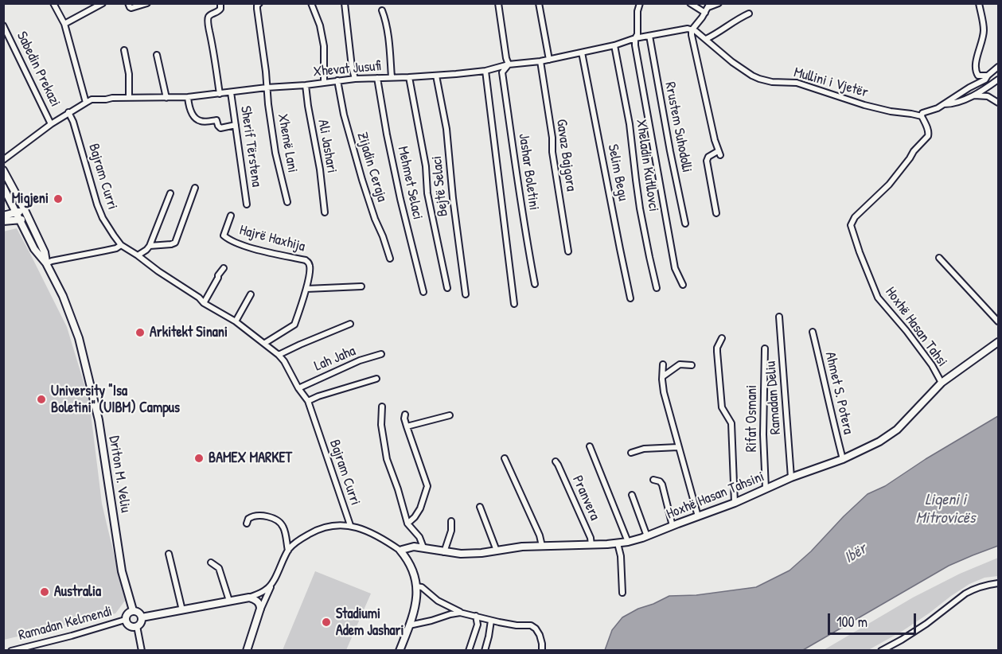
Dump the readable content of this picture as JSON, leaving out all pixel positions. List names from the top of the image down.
{
  "streets": {
    "street": [
      "Sabedin Prekazi",
      "Xhevat Jusufi",
      "Mullini i Vjetër",
      "Rrustem Suhodolli",
      "Xhemë Lani",
      "Sherif Tërstena",
      "Ali Jashari",
      "Gavaz Bajgora",
      "Xheladin Kutllovci",
      "Zijadin Ceraja",
      "Jashar Boletini",
      "Selim Begu",
      "Bajram Curri",
      "Mehmet Selaci",
      "Bejtë Selaci",
      "Hajrë Haxhija",
      "Hoxhë Hasan Tahsi",
      "Lah Jaha",
      "Ahmet S. Potera",
      "Ramadan Deliu",
      "Rifat Osmani",
      "Driton M. Veliu",
      "Hoxhë Hasan Tahsini",
      "Pranvera",
      "Ramadan Kelmendi"
    ]
  },
  "crossings": [
    ["Sabedin Prekazi", "Xhevat Jusufi"],
    ["Xhevat Jusufi", "Mullini i Vjetër"],
    ["Xhevat Jusufi", "Rrustem Suhodolli"],
    ["Xhevat Jusufi", "Xhemë Lani"],
    ["Xhevat Jusufi", "Sherif Tërstena"],
    ["Xhevat Jusufi", "Ali Jashari"],
    ["Xhevat Jusufi", "Gavaz Bajgora"],
    ["Xhevat Jusufi", "Xheladin Kutllovci"],
    ["Xhevat Jusufi", "Zijadin Ceraja"],
    ["Xhevat Jusufi", "Jashar Boletini"],
    ["Xhevat Jusufi", "Selim Begu"],
    ["Xhevat Jusufi", "Bajram Curri"],
    ["Xhevat Jusufi", "Mehmet Selaci"],
    ["Xhevat Jusufi", "Bejtë Selaci"],
    ["Mullini i Vjetër", "Hoxhë Hasan Tahsi"],
    ["Bajram Curri", "Hajrë Haxhija"],
    ["Bajram Curri", "Lah Jaha"],
    ["Hoxhë Hasan Tahsi", "Hoxhë Hasan Tahsini"],
    ["Ahmet S. Potera", "Hoxhë Hasan Tahsini"],
    ["Ramadan Deliu", "Hoxhë Hasan Tahsini"],
    ["Rifat Osmani", "Hoxhë Hasan Tahsini"],
    ["Driton M. Veliu", "Ramadan Kelmendi"],
    ["Hoxhë Hasan Tahsini", "Pranvera"]
  ],
  "water": ["Liqeni i Mitrovicës", "Ibër"],
  "places": [
    "Migjeni",
    "Arkitekt Sinani",
    "University \"Isa Boletini\" (UIBM) Campus",
    "BAMEX MARKET",
    "Australia",
    "Stadiumi Adem Jashari"
  ],
  "scale_bar": "100 m"
}
